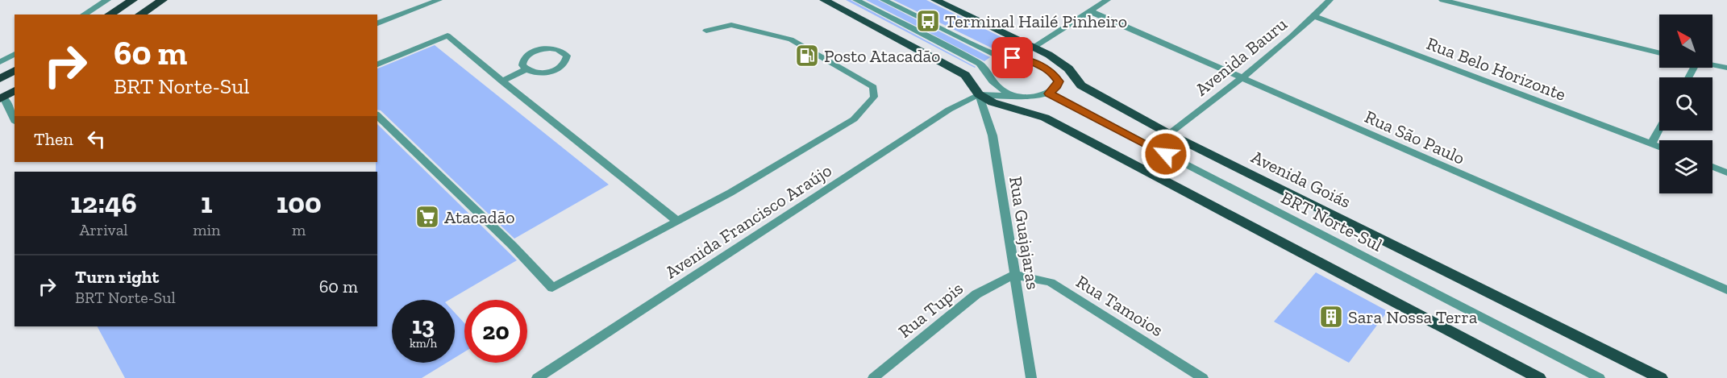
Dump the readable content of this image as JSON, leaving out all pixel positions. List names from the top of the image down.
{
  "streets": {
    "main road": ["Avenida Goiás"],
    "street": [
      "Avenida Bauru",
      "Rua Belo Horizonte",
      "Rua São Paulo",
      "Avenida Francisco Araújo",
      "BRT Norte-Sul",
      "Rua Guajajaras",
      "Rua Tamoios",
      "Rua Tupis"
    ]
  },
  "crossings": [
    ["Avenida Bauru", "Rua Belo Horizonte"],
    ["Avenida Bauru", "Rua São Paulo"],
    ["Avenida Bauru", "Avenida Goiás"],
    ["Avenida Francisco Araújo", "Rua Guajajaras"],
    ["Rua Guajajaras", "Rua Tamoios"],
    ["Rua Guajajaras", "Rua Tupis"],
    ["Rua Tamoios", "Rua Tupis"]
  ],
  "places": {
    "bus stop": ["Terminal Hailé Pinheiro"],
    "fuel station": ["Posto Atacadão"],
    "supermarket": ["Atacadão"],
    "building": ["Sara Nossa Terra"]
  },
  "north": "top left",
  "page": {
    "turn": ["60 m", "BRT Norte-Sul"],
    "then": "Then",
    "eta": [
      "12:46",
      "Arrival",
      "1",
      "min",
      "100",
      "m"
    ],
    "list": [
      {
        "name": "Turn right",
        "note": "BRT Norte-Sul",
        "value": "60 m"
      }
    ],
    "speed": "13 km/h",
    "limit": "20"
  }
}
